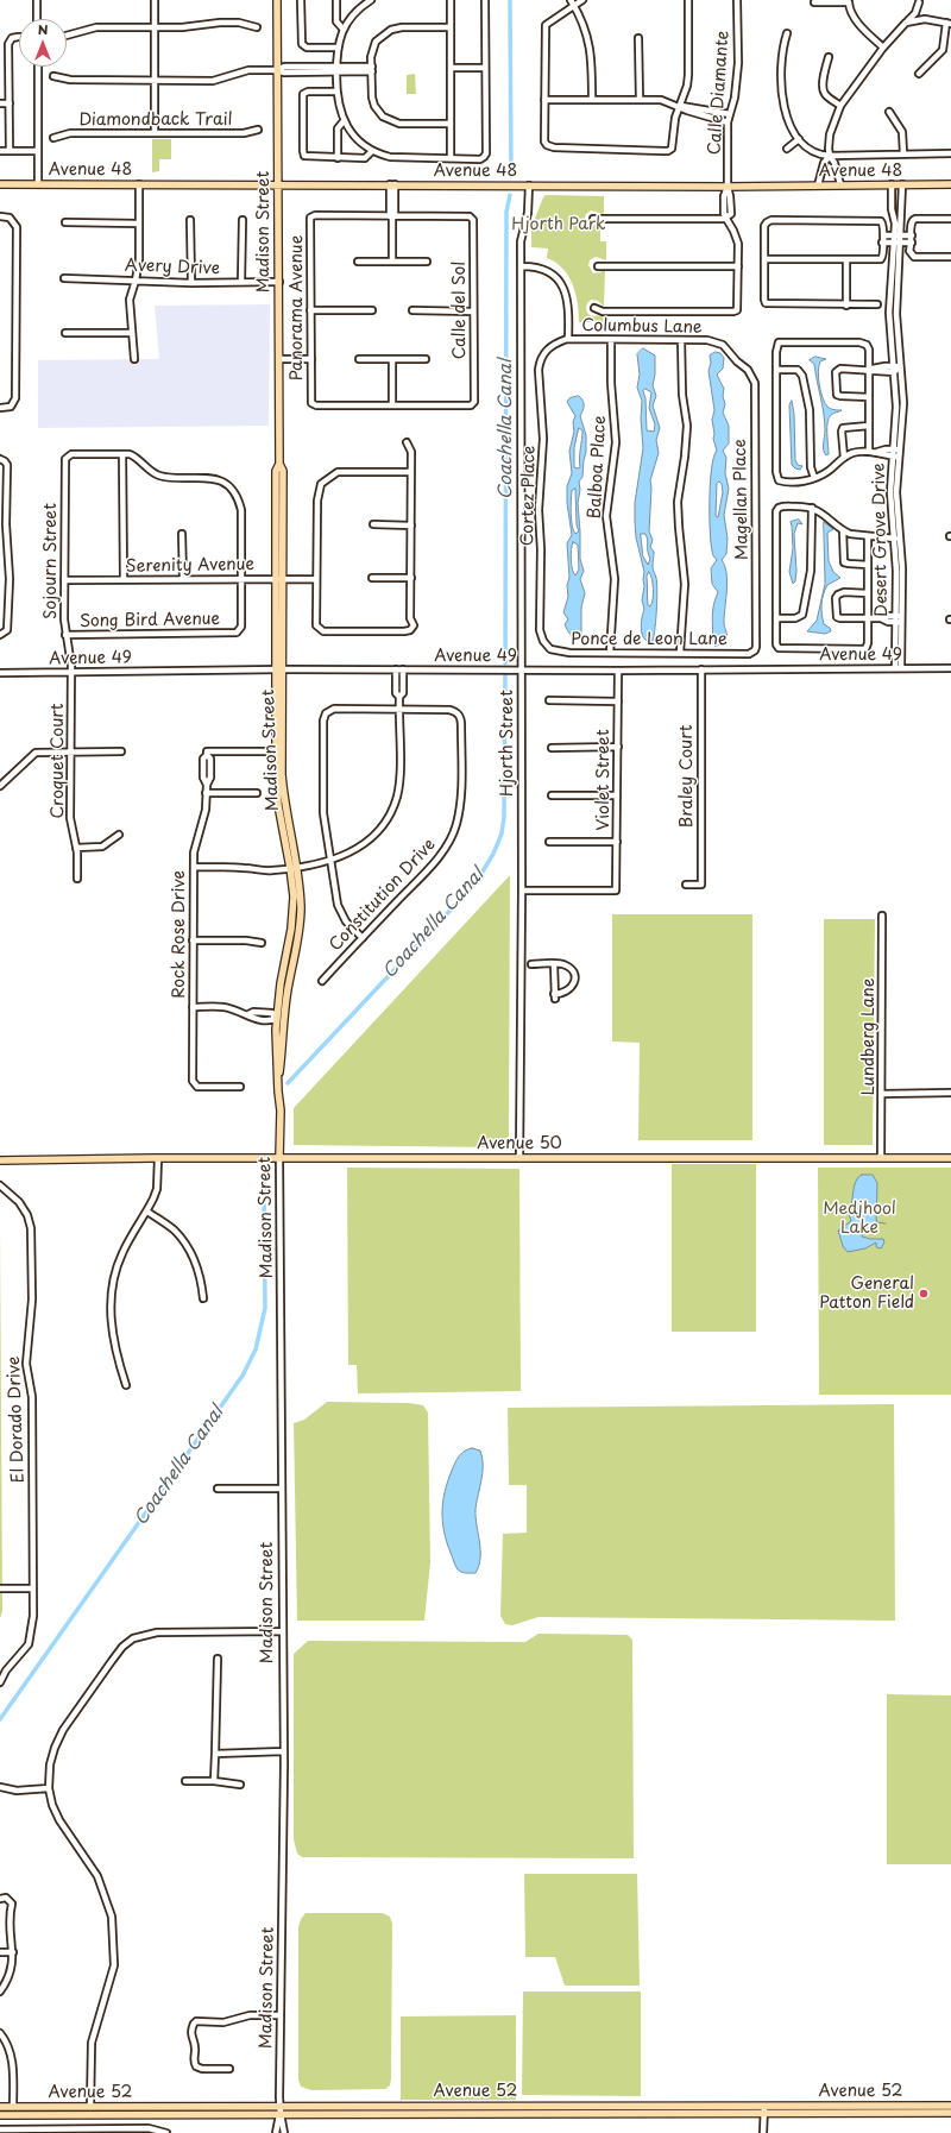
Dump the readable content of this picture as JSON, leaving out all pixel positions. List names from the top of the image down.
{
  "streets": {
    "main road": [
      "Avenue 48",
      "Madison Street",
      "Avenue 50",
      "Avenue 52"
    ],
    "street": [
      "Calle Diamante",
      "Diamondback Trail",
      "Avery Drive",
      "Panorama Avenue",
      "Calle del Sol",
      "Columbus Lane",
      "Balboa Place",
      "Cortez Place",
      "Magellan Place",
      "Desert Grove Drive",
      "Sojourn Street",
      "Serenity Avenue",
      "Song Bird Avenue",
      "Ponce de Leon Lane",
      "Avenue 49",
      "Hjorth Street",
      "Croquet Court",
      "Braley Court",
      "Violet Street",
      "Constitution Drive",
      "Rock Rose Drive",
      "Lundberg Lane",
      "El Dorado Drive"
    ]
  },
  "crossings": [
    ["Calle Diamante", "Avenue 48"],
    ["Avenue 48", "Madison Street"],
    ["Avenue 48", "Desert Grove Drive"],
    ["Avenue 48", "Hjorth Street"],
    ["Madison Street", "Avery Drive"],
    ["Madison Street", "Serenity Avenue"],
    ["Madison Street", "Avenue 49"],
    ["Madison Street", "Rock Rose Drive"],
    ["Madison Street", "Avenue 50"],
    ["Madison Street", "Avenue 52"],
    ["Panorama Avenue", "Calle del Sol"],
    ["Columbus Lane", "Balboa Place"],
    ["Columbus Lane", "Cortez Place"],
    ["Columbus Lane", "Magellan Place"],
    ["Balboa Place", "Ponce de Leon Lane"],
    ["Cortez Place", "Ponce de Leon Lane"],
    ["Magellan Place", "Ponce de Leon Lane"],
    ["Desert Grove Drive", "Avenue 49"],
    ["Sojourn Street", "Serenity Avenue"],
    ["Sojourn Street", "Song Bird Avenue"],
    ["Sojourn Street", "Avenue 49"],
    ["Sojourn Street", "Croquet Court"],
    ["Serenity Avenue", "Song Bird Avenue"],
    ["Avenue 49", "Hjorth Street"],
    ["Avenue 49", "Croquet Court"],
    ["Avenue 49", "Braley Court"],
    ["Avenue 49", "Violet Street"],
    ["Hjorth Street", "Violet Street"],
    ["Hjorth Street", "Avenue 50"],
    ["Lundberg Lane", "Avenue 50"]
  ],
  "water": ["Coachella Canal"],
  "parks": ["Hjorth Park", "Medjhool Lake"],
  "places": ["General Patton Field"],
  "north": "top"
}
